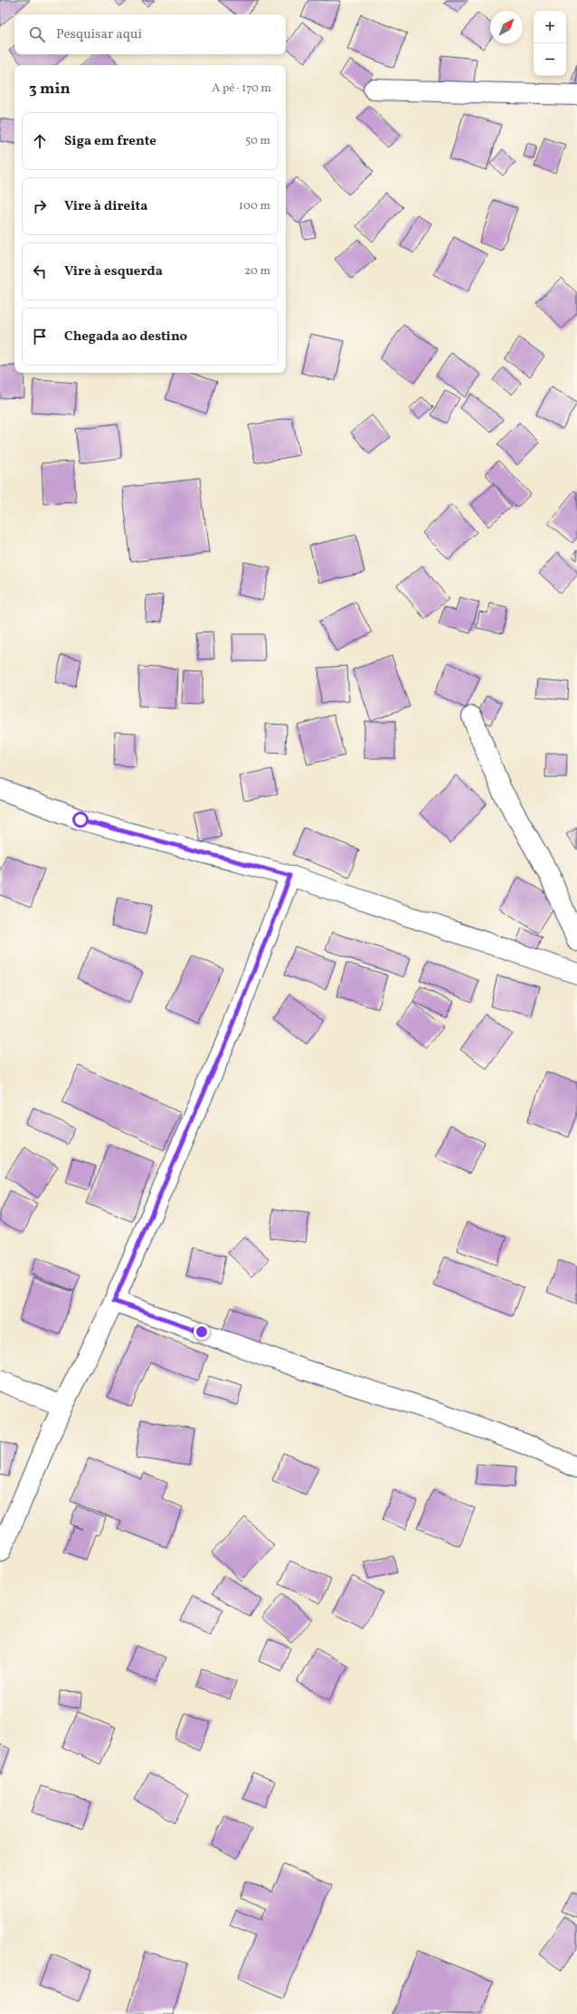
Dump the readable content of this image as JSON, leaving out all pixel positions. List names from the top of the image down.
{
  "north": "top right",
  "page": {
    "map_buttons": ["+", "−"],
    "search": "Pesquisar aqui",
    "heading": ["3 min", "A pé · 170 m"],
    "list": [
      ["Siga em frente", "50 m"],
      ["Vire à direita", "100 m"],
      ["Vire à esquerda", "20 m"],
      "Chegada ao destino"
    ]
  }
}
